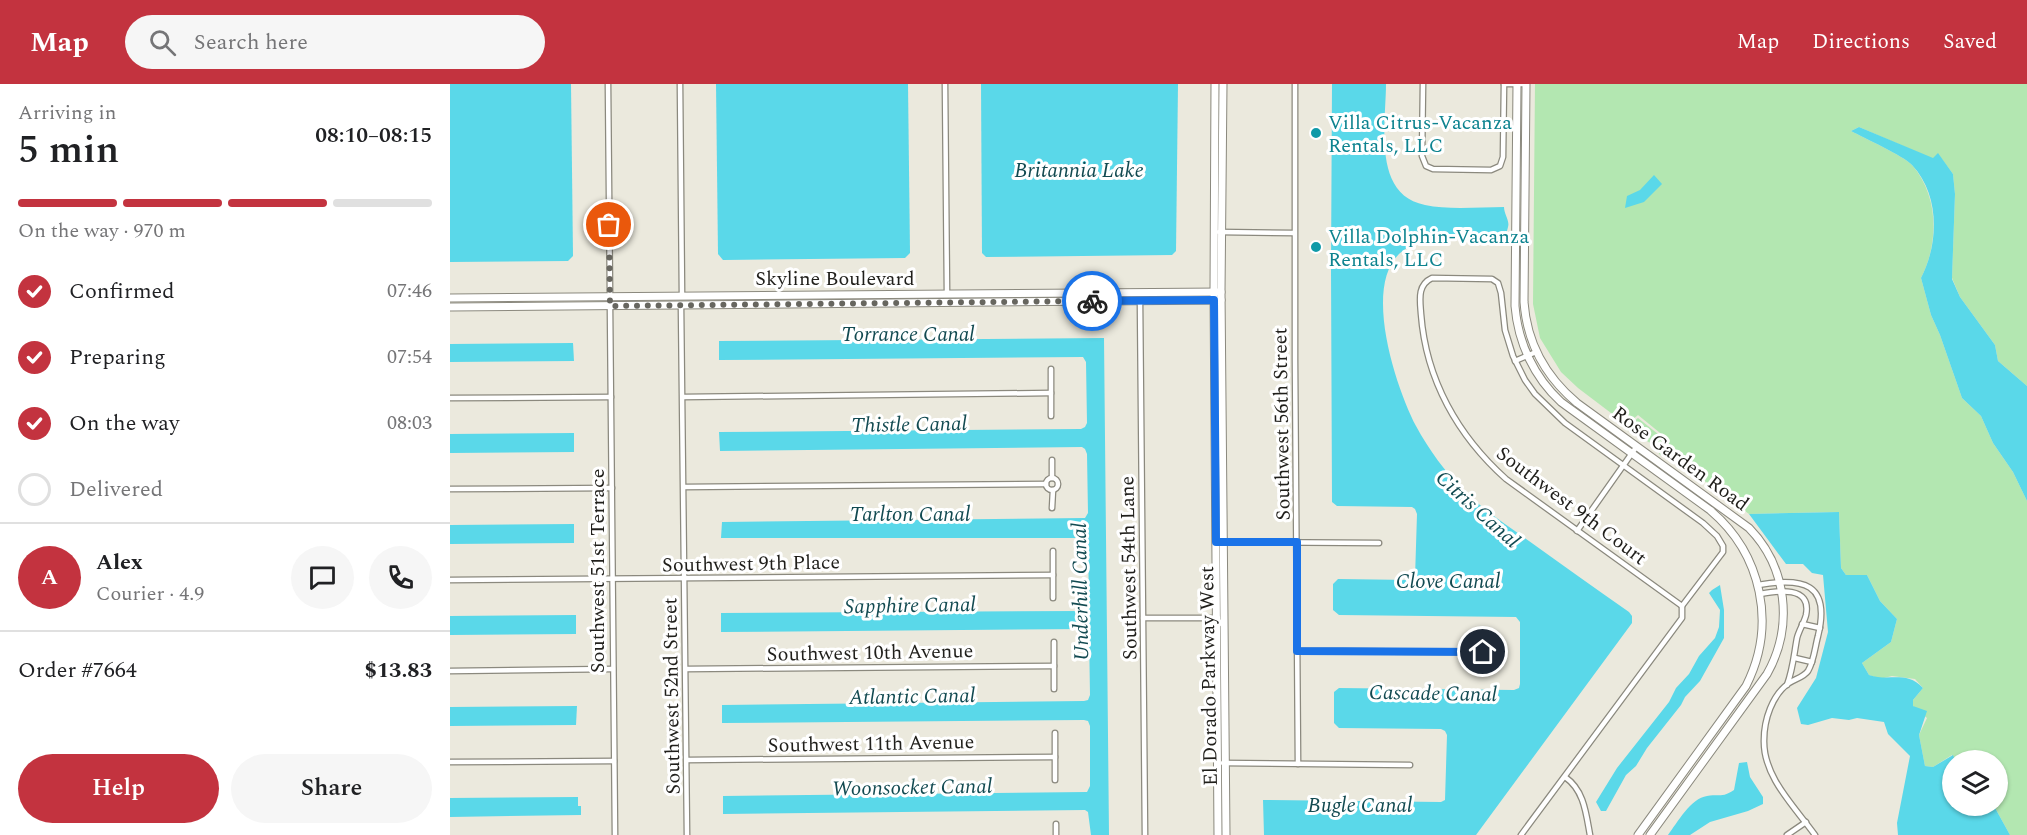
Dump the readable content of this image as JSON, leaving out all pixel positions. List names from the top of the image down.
{
  "streets": {
    "street": [
      "Skyline Boulevard",
      "Southwest 56th Street",
      "Rose Garden Road",
      "Southwest 9th Court",
      "Southwest 9th Place",
      "Southwest 54th Lane",
      "Southwest 51st Terrace",
      "Southwest 10th Avenue",
      "El Dorado Parkway West",
      "Southwest 52nd Street",
      "Southwest 11th Avenue"
    ]
  },
  "crossings": [
    ["Skyline Boulevard", "Southwest 54th Lane"],
    ["Skyline Boulevard", "Southwest 51st Terrace"],
    ["Skyline Boulevard", "El Dorado Parkway West"],
    ["Skyline Boulevard", "Southwest 52nd Street"],
    ["Rose Garden Road", "Southwest 9th Court"],
    ["Southwest 9th Place", "Southwest 51st Terrace"],
    ["Southwest 9th Place", "Southwest 52nd Street"],
    ["Southwest 10th Avenue", "Southwest 52nd Street"],
    ["Southwest 52nd Street", "Southwest 11th Avenue"]
  ],
  "water": [
    "Britannia Lake",
    "Torrance Canal",
    "Thistle Canal",
    "Citris Canal",
    "Tarlton Canal",
    "Clove Canal",
    "Underhill Canal",
    "Sapphire Canal",
    "Cascade Canal",
    "Atlantic Canal",
    "Woonsocket Canal",
    "Bugle Canal"
  ],
  "places": ["Villa Citrus-Vacanza Rentals, LLC", "Villa Dolphin-Vacanza Rentals, LLC"],
  "page": {
    "header": "Map",
    "search": "Search here",
    "nav": ["Map", "Directions", "Saved"],
    "heading": ["5 min", "Arriving in", "08:10–08:15"],
    "panel": [
      "Alex",
      "Courier · 4.9",
      "Order #7664",
      "$13.83"
    ],
    "bar": "On the way · 970 m",
    "list": [
      ["Confirmed", "07:46"],
      ["Preparing", "07:54"],
      ["On the way", "08:03"],
      "Delivered"
    ],
    "round": "A",
    "buttons": ["Help", "Share"]
  }
}
